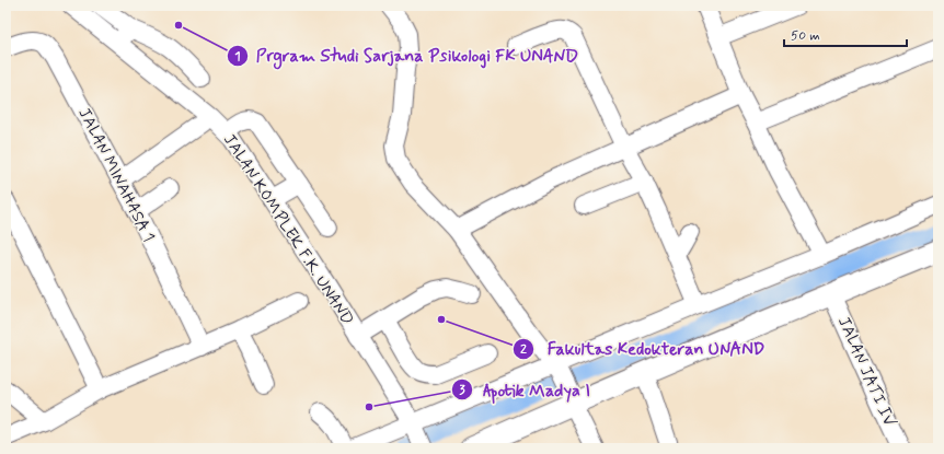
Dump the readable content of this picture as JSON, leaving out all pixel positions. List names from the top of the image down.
{
  "streets": {
    "street": ["JALAN MINAHASA 1", "JALAN KOMPLEK F.K. UNAND", "JALAN JATI IV"]
  },
  "places": ["Prgram Studi Sarjana Psikologi FK UNAND", "Fakultas Kedokteran UNAND", "Apotik Madya I"],
  "scale_bar": "50 m"
}
